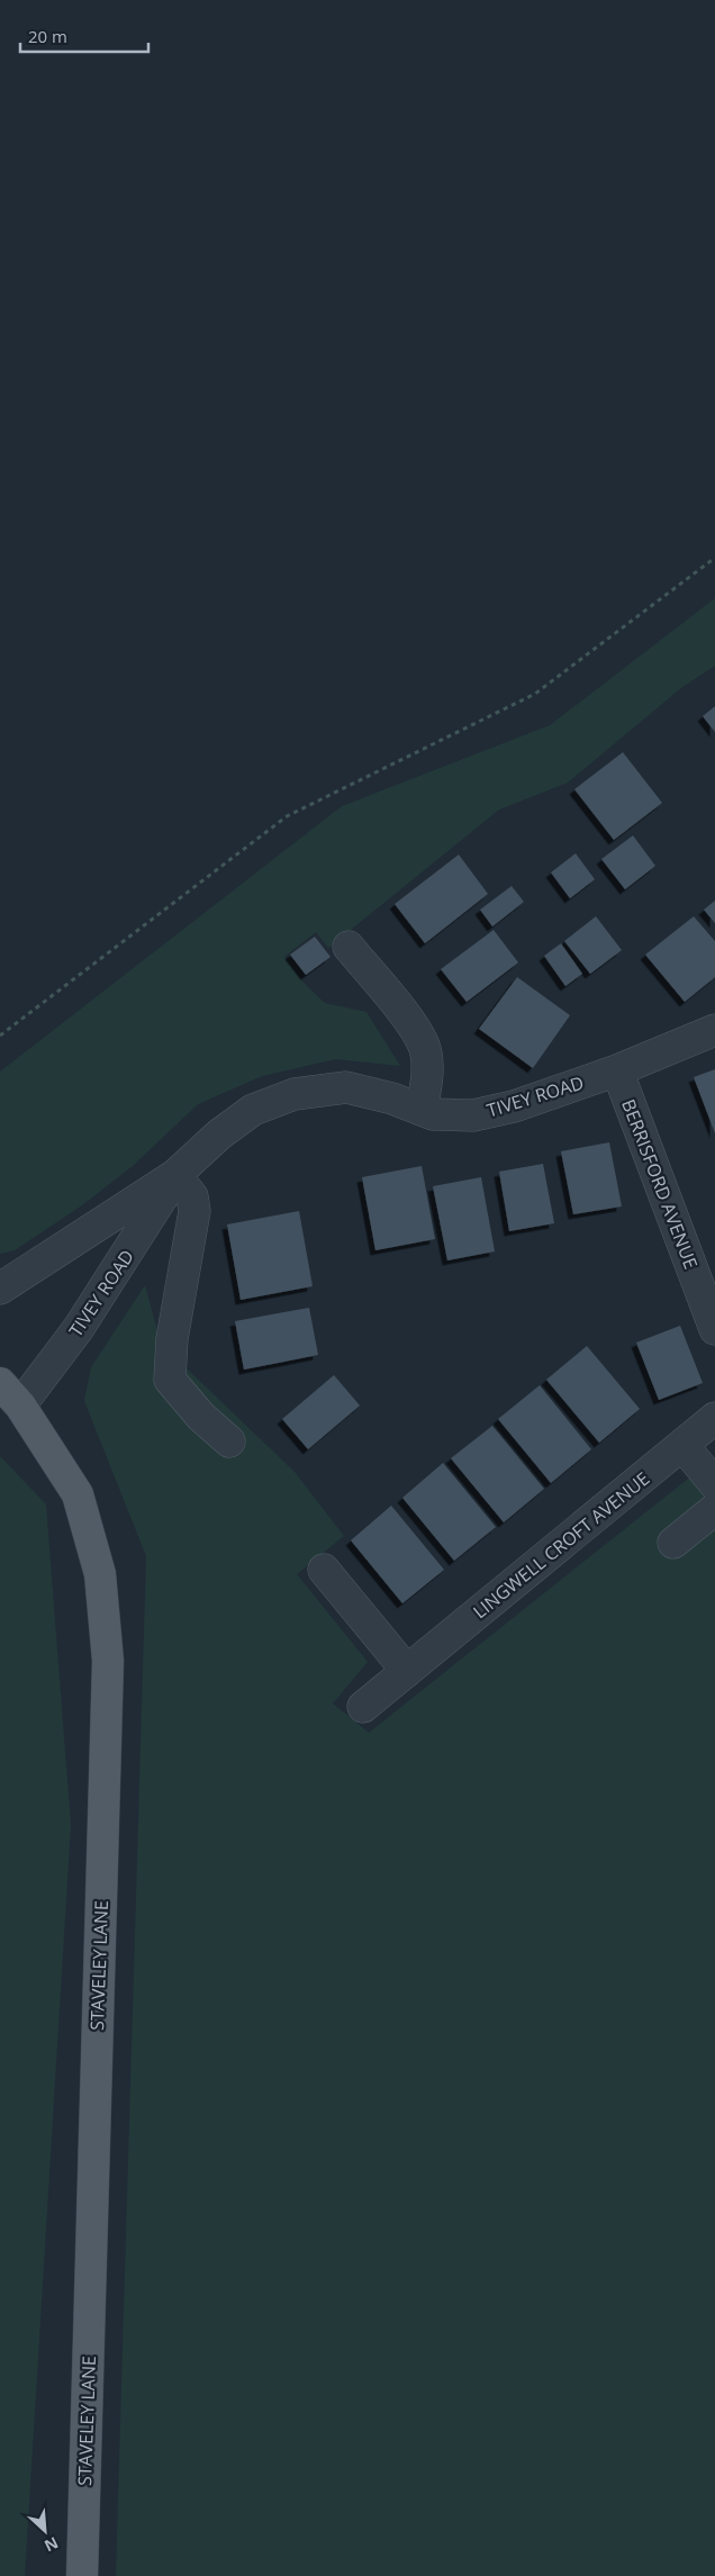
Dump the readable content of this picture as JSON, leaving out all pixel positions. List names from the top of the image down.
{
  "streets": {
    "main road": ["STAVELEY LANE"],
    "street": ["TIVEY ROAD", "BERRISFORD AVENUE", "LINGWELL CROFT AVENUE"]
  },
  "crossings": [
    ["TIVEY ROAD", "BERRISFORD AVENUE"],
    ["TIVEY ROAD", "STAVELEY LANE"]
  ],
  "scale_bar": "20 m",
  "north": "bottom right"
}
